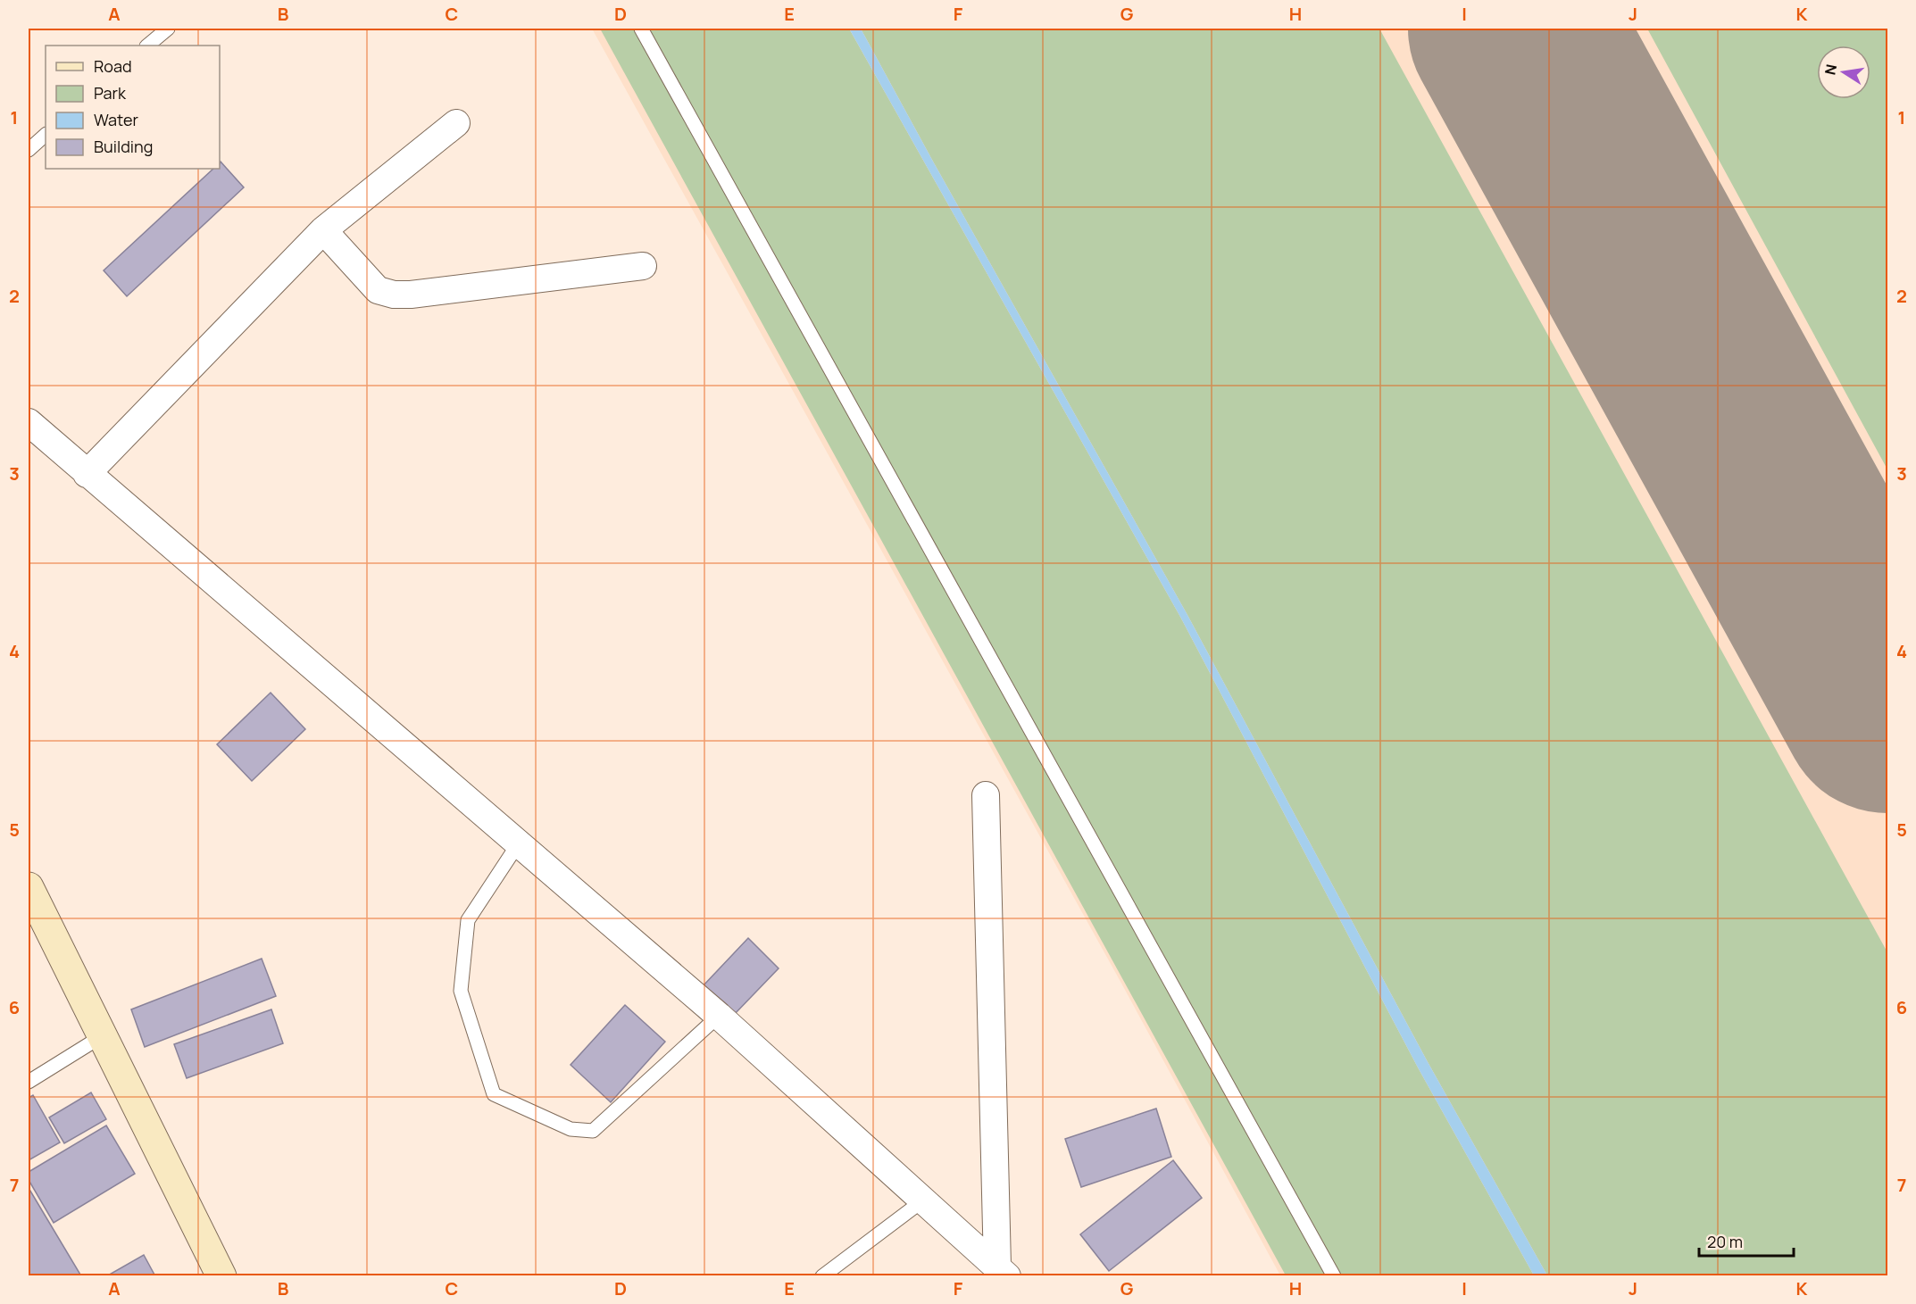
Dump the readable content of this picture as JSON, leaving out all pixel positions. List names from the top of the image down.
{
  "legend": [
    "Road",
    "Park",
    "Water",
    "Building"
  ],
  "scale_bar": "20 m",
  "north": "left",
  "grid": {
    "columns": [
      "A",
      "B",
      "C",
      "D",
      "E",
      "F",
      "G",
      "H",
      "I",
      "J",
      "K"
    ],
    "rows": [
      "1",
      "2",
      "3",
      "4",
      "5",
      "6",
      "7"
    ]
  }
}
